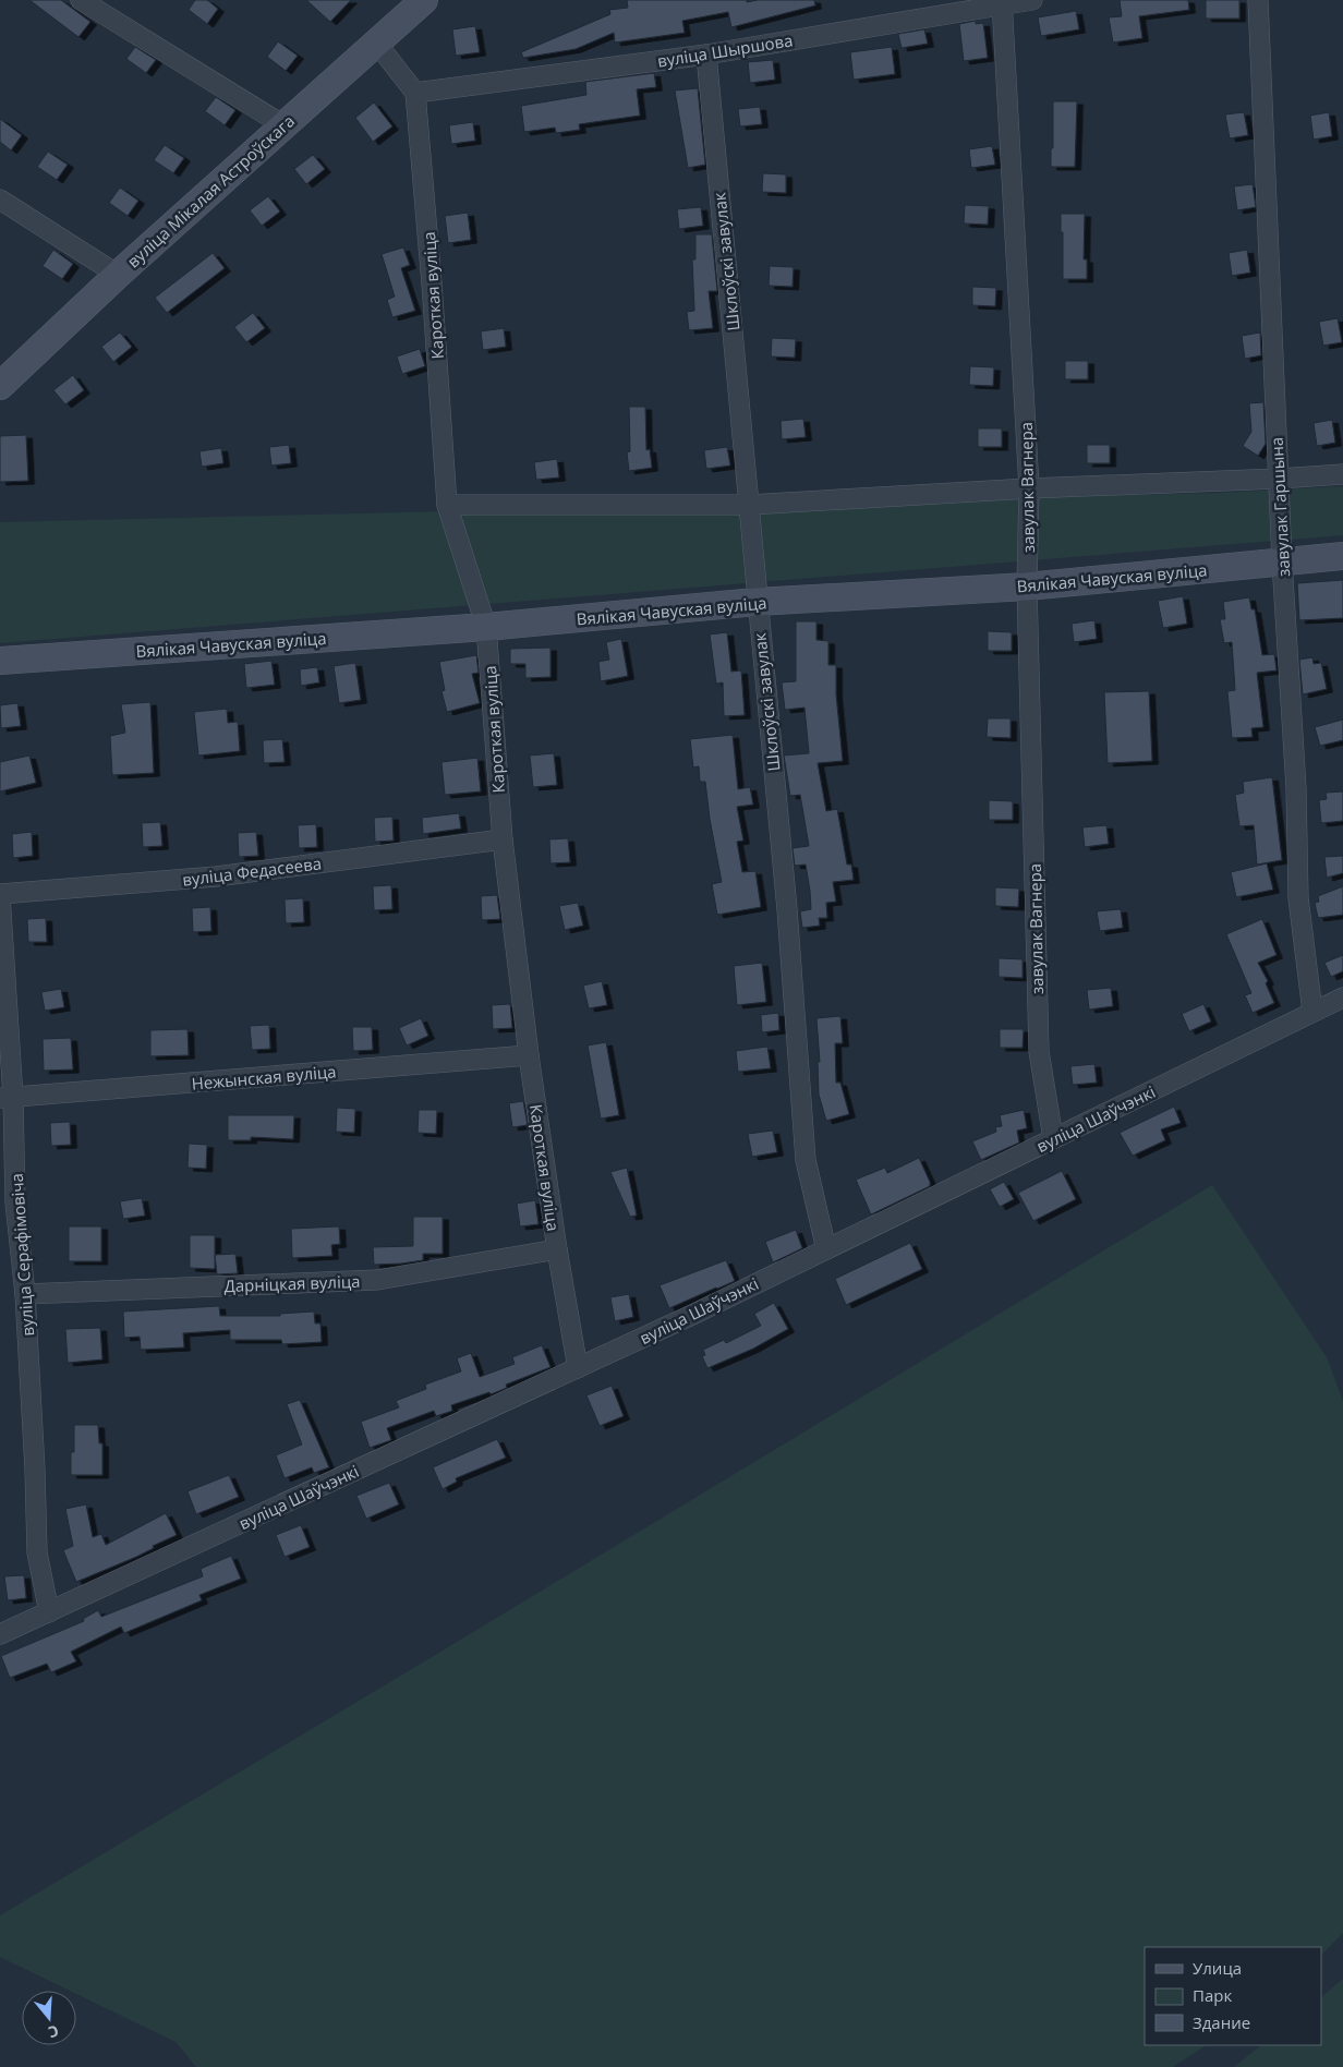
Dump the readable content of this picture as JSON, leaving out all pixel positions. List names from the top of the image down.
{
  "streets": {
    "main road": ["вуліца Мікалая Астроўскага", "Вялікая Чавуская вуліца"],
    "street": [
      "вуліца Шыршова",
      "Шклоўскі завулак",
      "Кароткая вуліца",
      "завулак Вагнера",
      "завулак Гаршына",
      "вуліца Федасеева",
      "Нежынская вуліца",
      "вуліца Шаўчэнкі",
      "вуліца Серафімовіча",
      "Дарніцкая вуліца"
    ]
  },
  "crossings": [
    ["вуліца Шыршова", "Шклоўскі завулак"],
    ["вуліца Шыршова", "Кароткая вуліца"],
    ["вуліца Шыршова", "завулак Вагнера"],
    ["Шклоўскі завулак", "Вялікая Чавуская вуліца"],
    ["Шклоўскі завулак", "вуліца Шаўчэнкі"],
    ["Кароткая вуліца", "Вялікая Чавуская вуліца"],
    ["Кароткая вуліца", "вуліца Федасеева"],
    ["Кароткая вуліца", "Нежынская вуліца"],
    ["Кароткая вуліца", "вуліца Шаўчэнкі"],
    ["Кароткая вуліца", "Дарніцкая вуліца"],
    ["завулак Вагнера", "Вялікая Чавуская вуліца"],
    ["завулак Вагнера", "вуліца Шаўчэнкі"],
    ["завулак Гаршына", "Вялікая Чавуская вуліца"],
    ["завулак Гаршына", "вуліца Шаўчэнкі"],
    ["вуліца Федасеева", "вуліца Серафімовіча"],
    ["Нежынская вуліца", "вуліца Серафімовіча"],
    ["вуліца Шаўчэнкі", "вуліца Серафімовіча"],
    ["вуліца Серафімовіча", "Дарніцкая вуліца"]
  ],
  "legend": ["Улица", "Парк", "Здание"],
  "north": "bottom"
}
